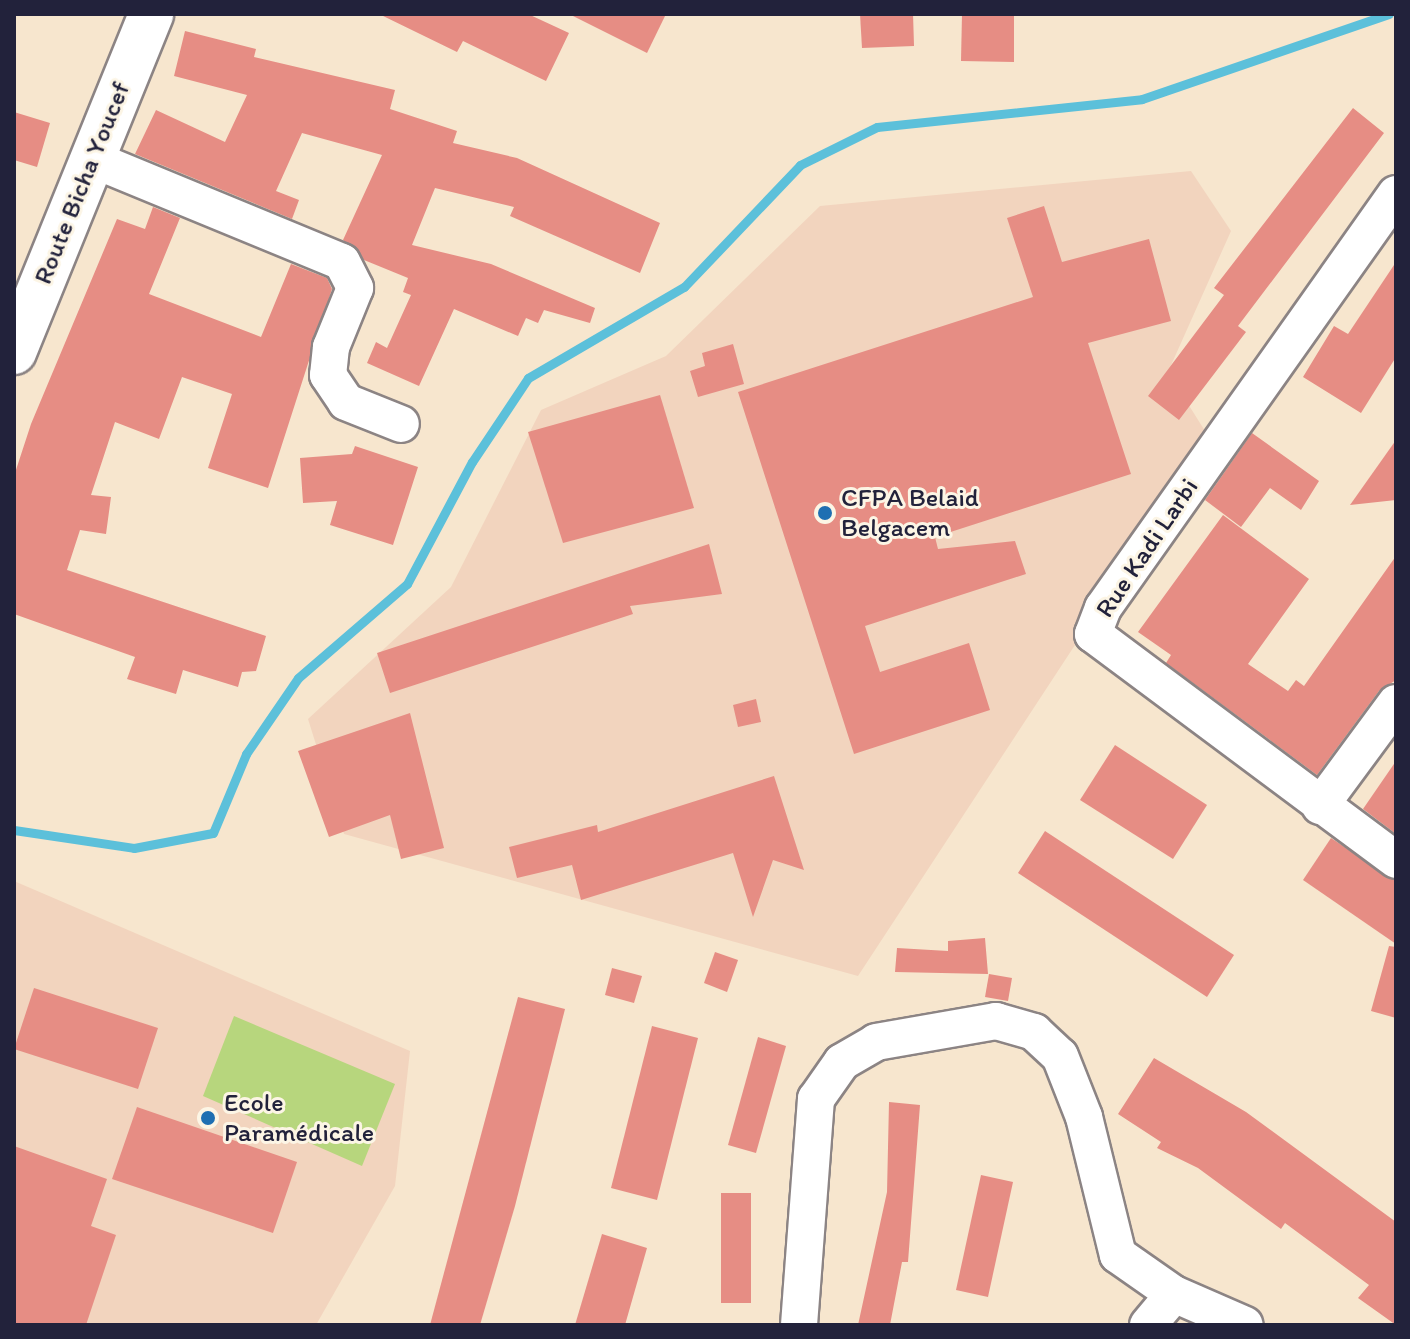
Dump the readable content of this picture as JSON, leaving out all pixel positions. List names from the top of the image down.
{
  "streets": {
    "main road": ["Route Bicha Youcef"],
    "street": ["Rue Kadi Larbi"]
  },
  "places": ["CFPA Belaid Belgacem", "Ecole Paramédicale"]
}
